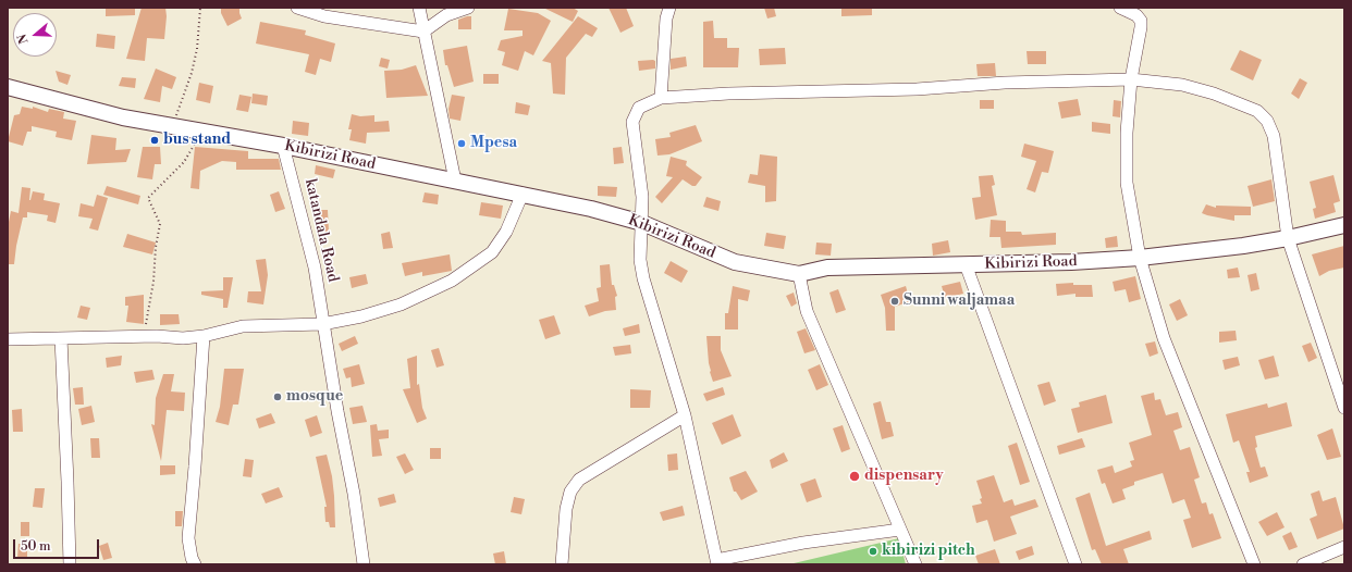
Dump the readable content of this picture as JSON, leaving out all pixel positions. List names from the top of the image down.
{
  "streets": {
    "street": ["Kibirizi Road", "katandala Road"]
  },
  "crossings": [
    ["Kibirizi Road", "katandala Road"]
  ],
  "places": [
    "bus stand",
    "Mpesa",
    "Sunni waljamaa",
    "mosque",
    "dispensary",
    "kibirizi pitch"
  ],
  "scale_bar": "50 m",
  "north": "left"
}
